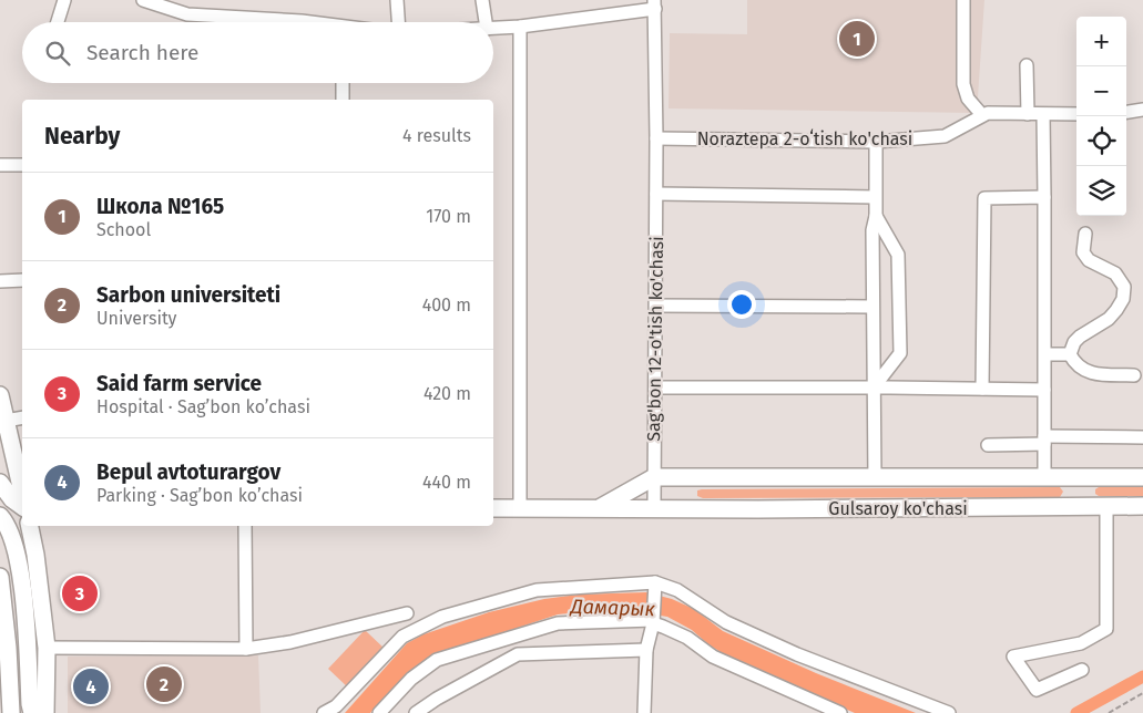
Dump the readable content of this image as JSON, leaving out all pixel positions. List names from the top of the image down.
{
  "streets": {
    "main road": ["Gulsaroy ko'chasi"],
    "street": ["Noraztepa 2-oʻtish ko'chasi", "Sag'bon 12-o'tish ko'chasi"]
  },
  "crossings": [
    ["Noraztepa 2-oʻtish ko'chasi", "Sag'bon 12-o'tish ko'chasi"],
    ["Sag'bon 12-o'tish ko'chasi", "Gulsaroy ko'chasi"]
  ],
  "water": ["Дамарык"],
  "page": {
    "map_buttons": ["+", "−"],
    "pins": [
      "1",
      "3",
      "2",
      "4"
    ],
    "search": "Search here",
    "heading": ["Nearby", "4 results"],
    "list": [
      {
        "mark": "1",
        "name": "Школа №165",
        "note": "School",
        "value": "170 m"
      },
      {
        "mark": "2",
        "name": "Sarbon universiteti",
        "note": "University",
        "value": "400 m"
      },
      {
        "mark": "3",
        "name": "Said farm service",
        "note": "Hospital · Sag’bon ko’chasi",
        "value": "420 m"
      },
      {
        "mark": "4",
        "name": "Bepul avtoturargov",
        "note": "Parking · Sag’bon ko’chasi",
        "value": "440 m"
      }
    ]
  }
}
